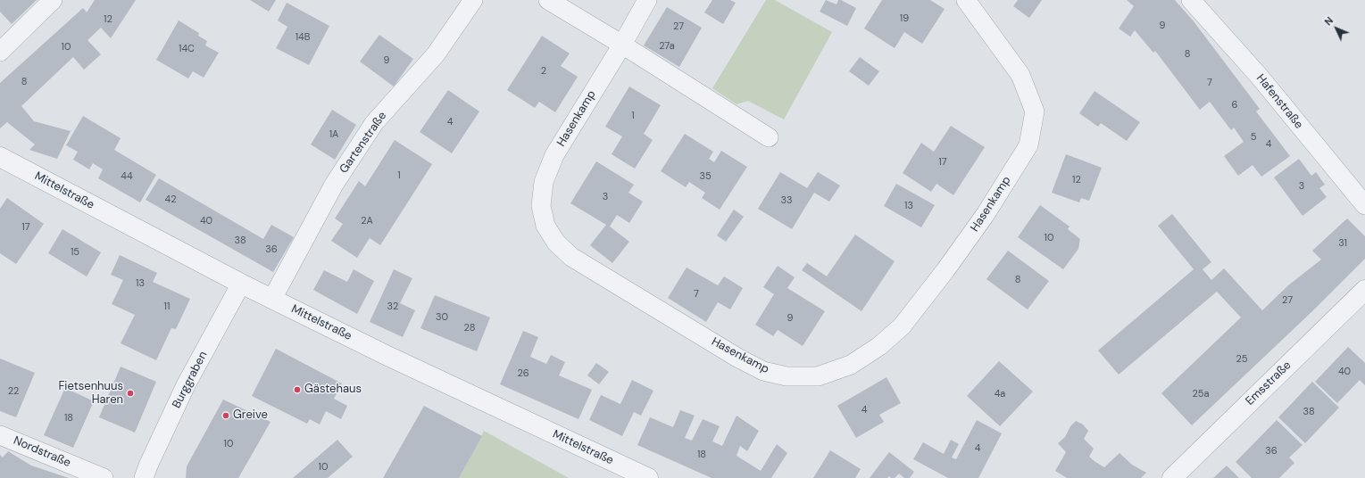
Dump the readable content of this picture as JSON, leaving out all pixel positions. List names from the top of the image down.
{
  "streets": {
    "street": [
      "Hafenstraße",
      "Hasenkamp",
      "Gartenstraße",
      "Mittelstraße",
      "Burggraben",
      "Emsstraße",
      "Nordstraße"
    ]
  },
  "crossings": [
    ["Gartenstraße", "Mittelstraße"],
    ["Mittelstraße", "Burggraben"]
  ],
  "places": ["Gästehaus", "Fietsenhuus Haren", "Greive"],
  "house_numbers": [
    "19",
    "12",
    "9",
    "27",
    "14B",
    "27a",
    "10",
    "14C",
    "8",
    "9",
    "2",
    "8",
    "7",
    "6",
    "1",
    "4",
    "1A",
    "5",
    "4",
    "17",
    "1",
    "44",
    "35",
    "12",
    "3",
    "3",
    "42",
    "33",
    "13",
    "40",
    "2A",
    "17",
    "10",
    "38",
    "31",
    "36",
    "15",
    "8",
    "13",
    "7",
    "27",
    "11",
    "32",
    "30",
    "9",
    "28",
    "25",
    "40",
    "26",
    "22",
    "4a",
    "25a",
    "4",
    "38",
    "18",
    "10",
    "4",
    "36",
    "18",
    "10"
  ],
  "north": "top left"
}
